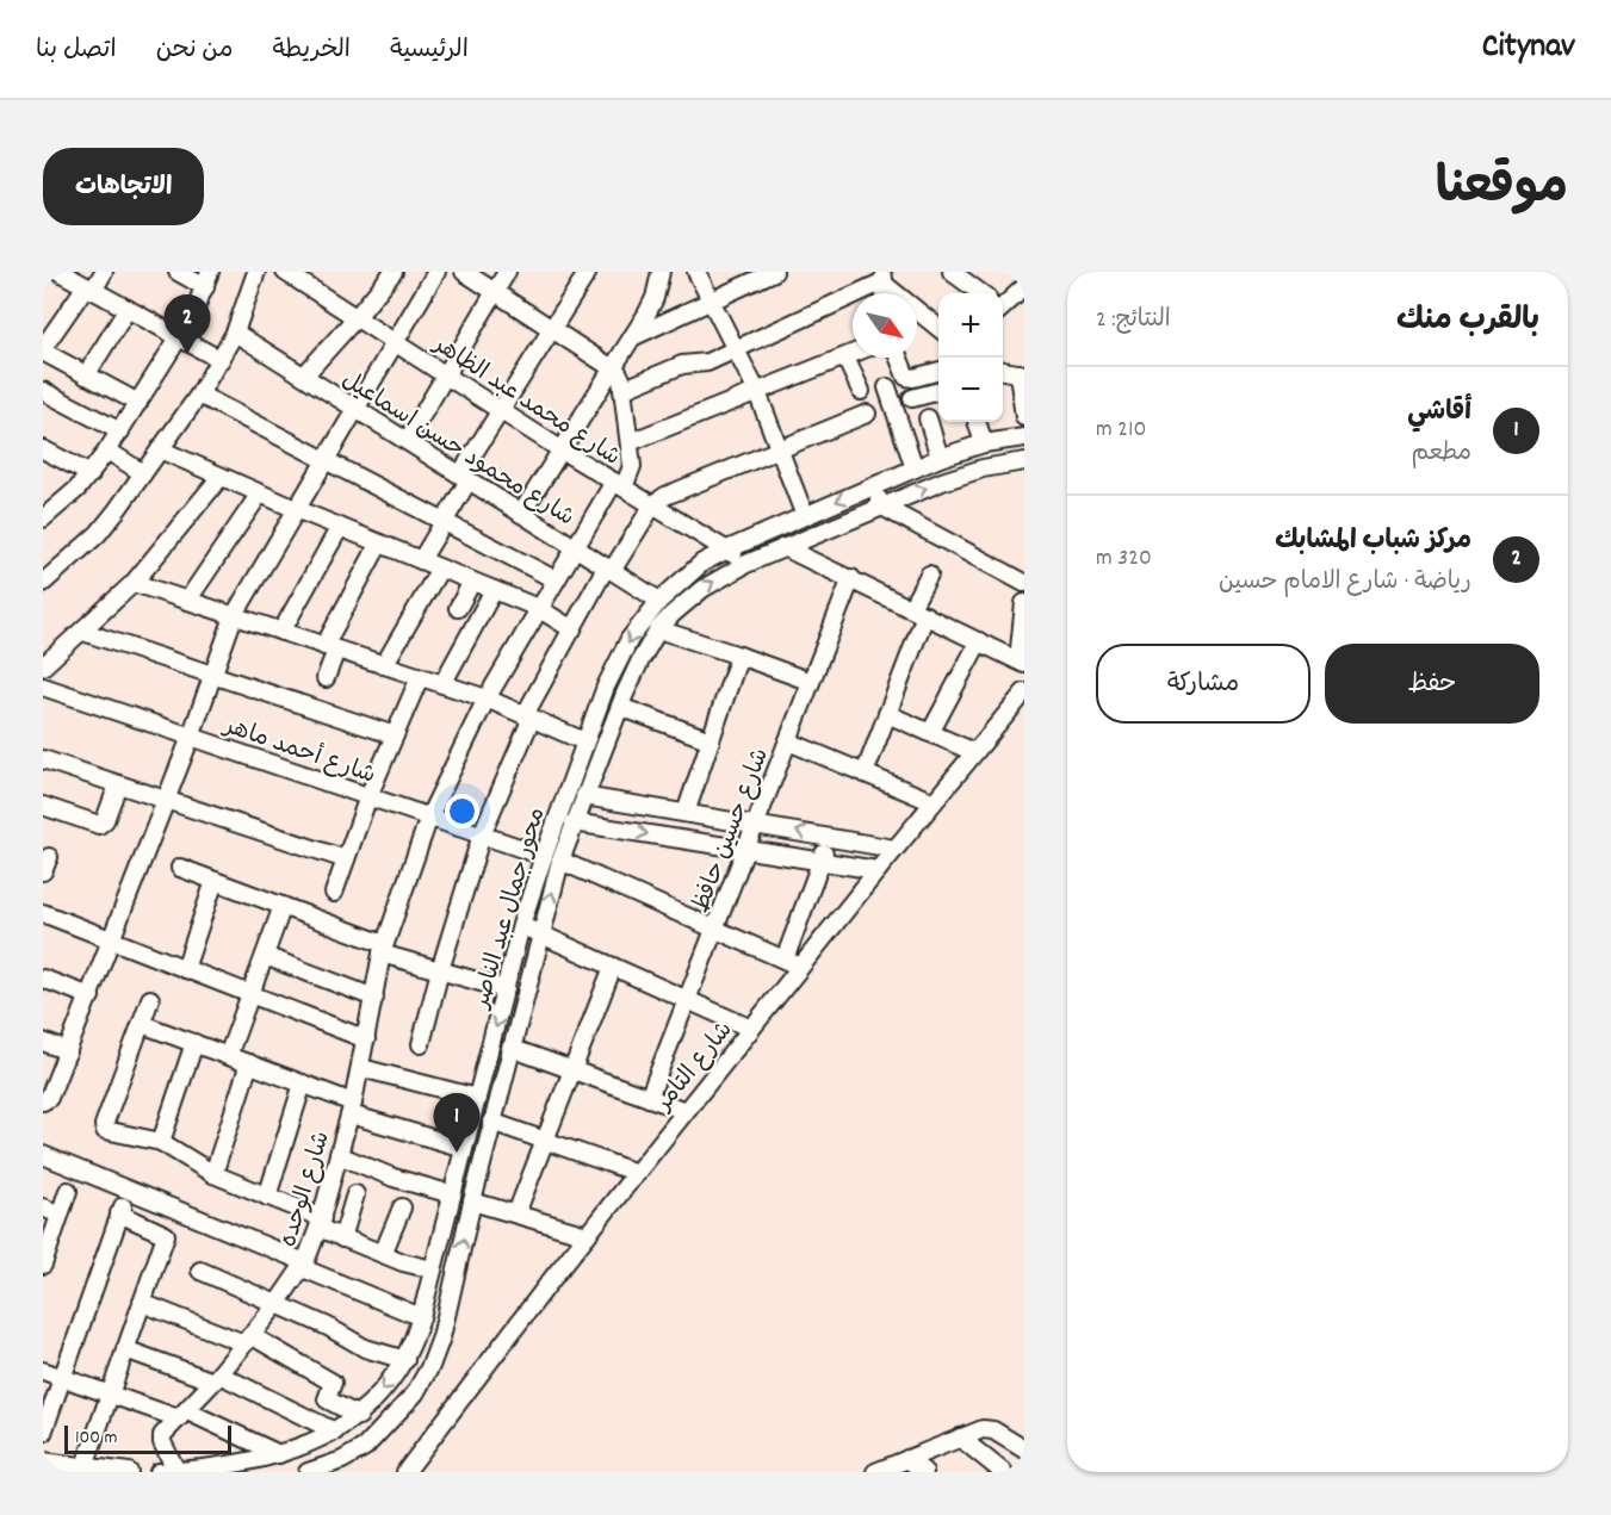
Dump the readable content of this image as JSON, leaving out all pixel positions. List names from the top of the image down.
{
  "streets": {
    "street": [
      "شارع محمد عبد الظاهر",
      "شارع محمود حسن اسماعيل",
      "شارع أحمد ماهر",
      "شارع حسين حافظ",
      "محور جمال عبد الناصر",
      "شارع التامر",
      "شارع الوحده"
    ]
  },
  "crossings": [
    ["شارع محمد عبد الظاهر", "محور جمال عبد الناصر"],
    ["شارع محمد عبد الظاهر", "شارع الوحده"],
    ["شارع محمود حسن اسماعيل", "محور جمال عبد الناصر"],
    ["شارع محمود حسن اسماعيل", "شارع الوحده"],
    ["شارع أحمد ماهر", "محور جمال عبد الناصر"],
    ["شارع أحمد ماهر", "شارع الوحده"],
    ["محور جمال عبد الناصر", "شارع الوحده"]
  ],
  "scale_bar": "100 m",
  "north": "bottom right",
  "page": {
    "header": "Citynav",
    "nav": [
      "الرئيسية",
      "الخريطة",
      "من نحن",
      "اتصل بنا"
    ],
    "title": "موقعنا",
    "buttons": [
      "الاتجاهات",
      ["حفظ", "مشاركة"]
    ],
    "heading": ["بالقرب منك", "النتائج: 2"],
    "map_buttons": ["+", "−"],
    "pins": ["2", "1"],
    "list": [
      {
        "mark": "1",
        "name": "أقاشي",
        "note": "مطعم",
        "value": "210 m"
      },
      {
        "mark": "2",
        "name": "مركز شباب المشابك",
        "note": "رياضة · شارع الامام حسين",
        "value": "320 m"
      }
    ],
    "scale": "100 m"
  }
}
